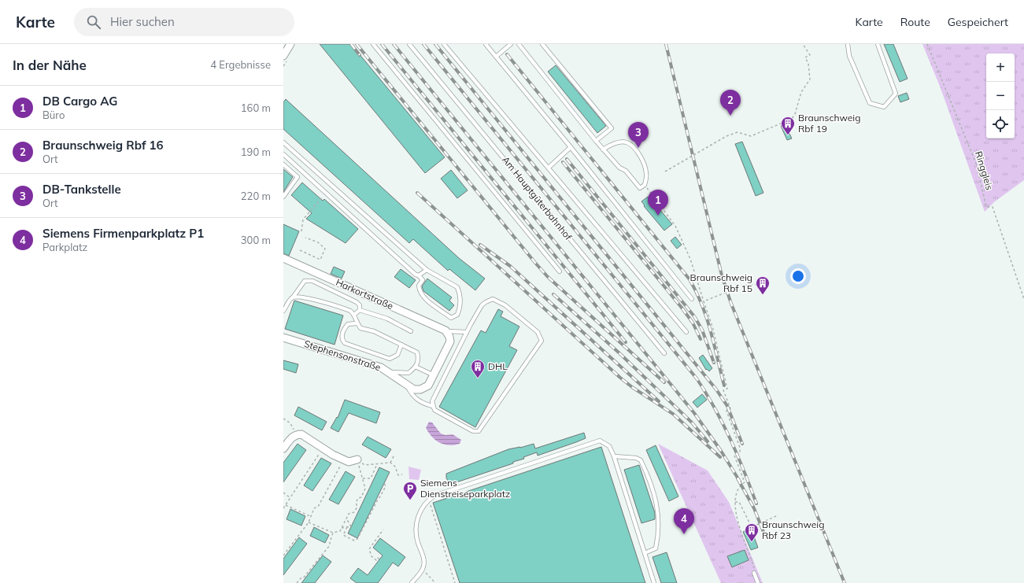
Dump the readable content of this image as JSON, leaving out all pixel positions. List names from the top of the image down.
{
  "streets": {
    "street": ["Harkortstraße", "Stephensonstraße"],
    "lane": ["Am Hauptgüterbahnhof"],
    "path": ["Ringgleis"]
  },
  "crossings": [
    ["Harkortstraße", "Stephensonstraße"]
  ],
  "places": {
    "building": [
      "Braunschweig Rbf 19",
      "Braunschweig Rbf 15",
      "DHL",
      "Braunschweig Rbf 23"
    ],
    "parking": ["Siemens Dienstreiseparkplatz"]
  },
  "page": {
    "header": "Karte",
    "search": "Hier suchen",
    "nav": ["Karte", "Route", "Gespeichert"],
    "heading": ["In der Nähe", "4 Ergebnisse"],
    "map_buttons": ["+", "−"],
    "list": [
      {
        "mark": "1",
        "name": "DB Cargo AG",
        "note": "Büro",
        "value": "160 m"
      },
      {
        "mark": "2",
        "name": "Braunschweig Rbf 16",
        "note": "Ort",
        "value": "190 m"
      },
      {
        "mark": "3",
        "name": "DB-Tankstelle",
        "note": "Ort",
        "value": "220 m"
      },
      {
        "mark": "4",
        "name": "Siemens Firmenparkplatz P1",
        "note": "Parkplatz",
        "value": "300 m"
      }
    ],
    "pins": [
      "2",
      "3",
      "1",
      "4"
    ]
  }
}
